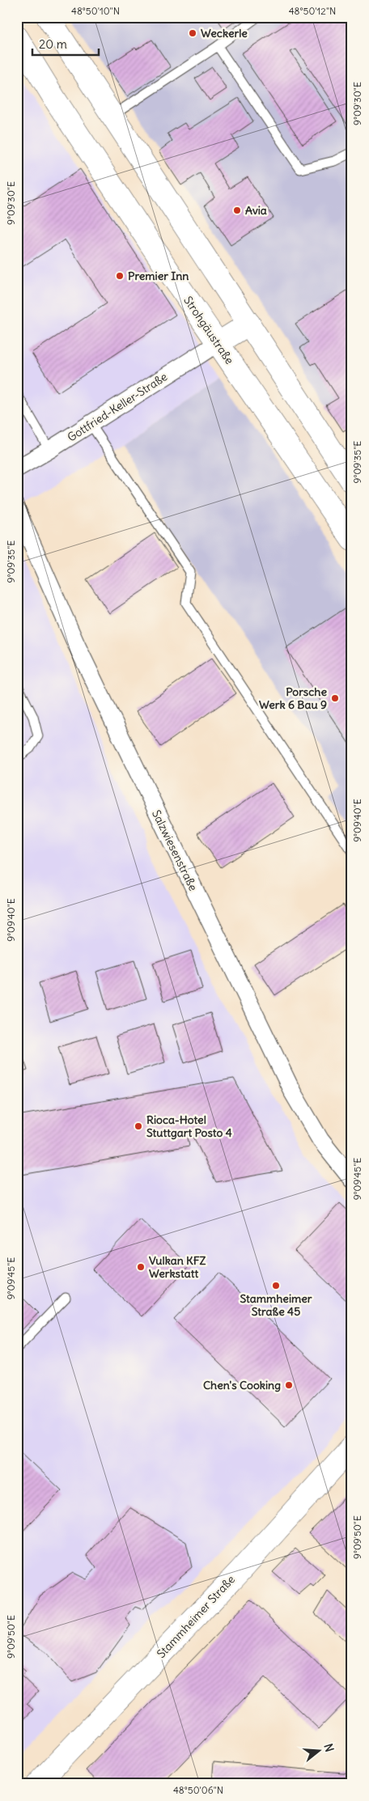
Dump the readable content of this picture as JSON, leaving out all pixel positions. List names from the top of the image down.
{
  "streets": {
    "main road": ["Strohgäustraße", "Stammheimer Straße"],
    "street": ["Gottfried-Keller-Straße", "Salzwiesenstraße"]
  },
  "crossings": [
    ["Strohgäustraße", "Gottfried-Keller-Straße"]
  ],
  "places": [
    "Weckerle",
    "Avia",
    "Premier Inn",
    "Porsche Werk 6 Bau 9",
    "Rioca-Hotel Stuttgart Posto 4",
    "Vulkan KFZ Werkstatt",
    "Stammheimer Straße 45",
    "Chen's Cooking"
  ],
  "scale_bar": "20 m",
  "north": "right",
  "coordinates": [
    "48°50'10\"N",
    "48°50'12\"N",
    "9°09'30\"E",
    "9°09'35\"E",
    "9°09'40\"E",
    "9°09'45\"E",
    "9°09'50\"E",
    "48°50'06\"N"
  ]
}
